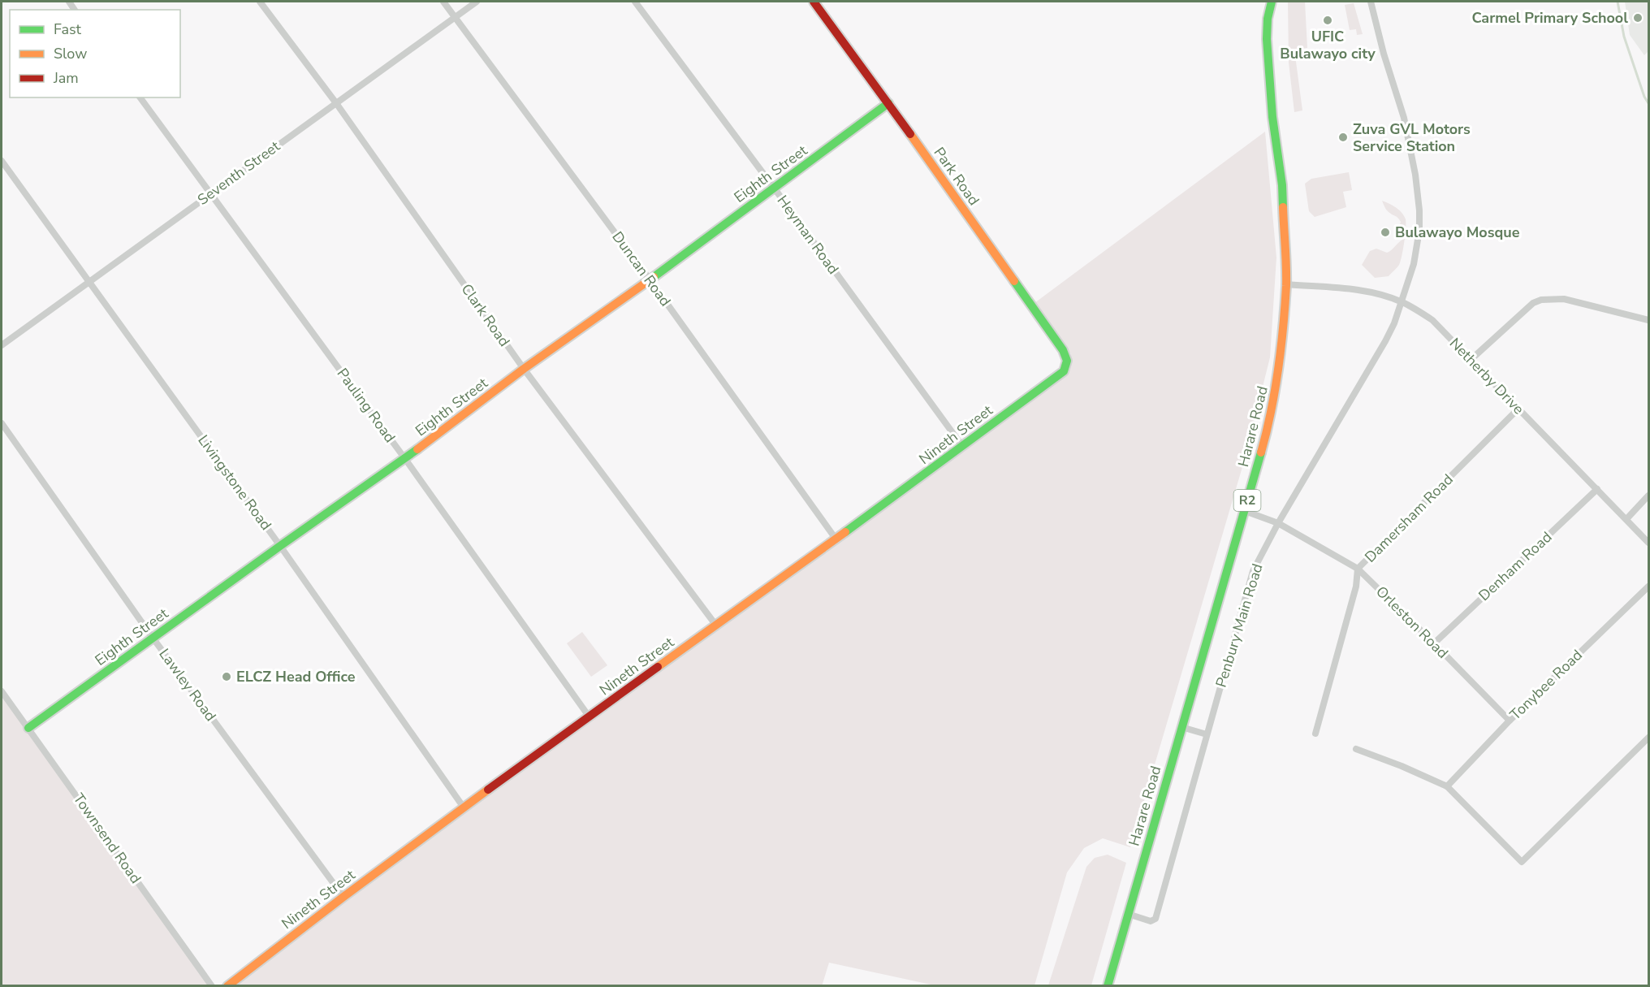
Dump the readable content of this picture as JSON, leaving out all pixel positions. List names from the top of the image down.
{
  "streets": {
    "main road": [
      "Eighth Street",
      "Park Road",
      "Harare Road",
      "Nineth Street",
      "R2"
    ],
    "street": [
      "Seventh Street",
      "Heyman Road",
      "Duncan Road",
      "Clark Road",
      "Netherby Drive",
      "Pauling Road",
      "Livingstone Road",
      "Damersham Road",
      "Denham Road",
      "Orleston Road",
      "Penbury Main Road",
      "Lawley Road",
      "Tonybee Road",
      "Townsend Road"
    ]
  },
  "crossings": [
    ["Seventh Street", "Duncan Road"],
    ["Seventh Street", "Clark Road"],
    ["Seventh Street", "Pauling Road"],
    ["Seventh Street", "Livingstone Road"],
    ["Eighth Street", "Park Road"],
    ["Eighth Street", "Heyman Road"],
    ["Eighth Street", "Duncan Road"],
    ["Eighth Street", "Clark Road"],
    ["Eighth Street", "Pauling Road"],
    ["Eighth Street", "Livingstone Road"],
    ["Eighth Street", "Lawley Road"],
    ["Eighth Street", "Townsend Road"],
    ["Park Road", "Nineth Street"],
    ["Heyman Road", "Nineth Street"],
    ["Duncan Road", "Nineth Street"],
    ["Clark Road", "Nineth Street"],
    ["Netherby Drive", "Harare Road"],
    ["Netherby Drive", "Damersham Road"],
    ["Netherby Drive", "Denham Road"],
    ["Netherby Drive", "Penbury Main Road"],
    ["Pauling Road", "Nineth Street"],
    ["Harare Road", "Orleston Road"],
    ["Harare Road", "Penbury Main Road"],
    ["Nineth Street", "Livingstone Road"],
    ["Nineth Street", "Lawley Road"],
    ["Damersham Road", "Orleston Road"],
    ["Denham Road", "Orleston Road"],
    ["Orleston Road", "Penbury Main Road"],
    ["Orleston Road", "Tonybee Road"]
  ],
  "places": [
    "Carmel Primary School",
    "UFIC Bulawayo city",
    "Zuva GVL Motors Service Station",
    "Bulawayo Mosque",
    "ELCZ Head Office"
  ],
  "legend": ["Fast", "Slow", "Jam"]
}
